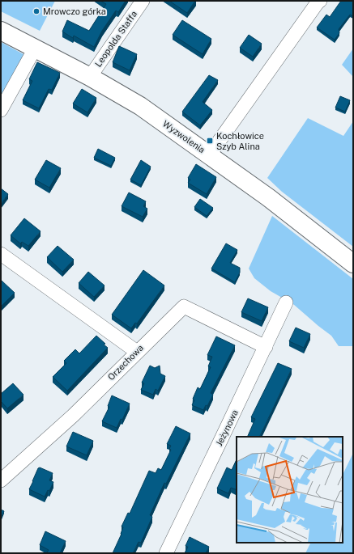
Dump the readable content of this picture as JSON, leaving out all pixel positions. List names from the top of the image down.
{
  "streets": {
    "street": [
      "Leopolda Staffa",
      "Wyzwolenia",
      "Orzechowa",
      "Jeżynowa"
    ]
  },
  "crossings": [
    ["Leopolda Staffa", "Wyzwolenia"],
    ["Orzechowa", "Jeżynowa"]
  ],
  "places": {
    "other": ["Mrowczo górka"],
    "transit": ["Kochłowice Szyb Alina"]
  }
}
